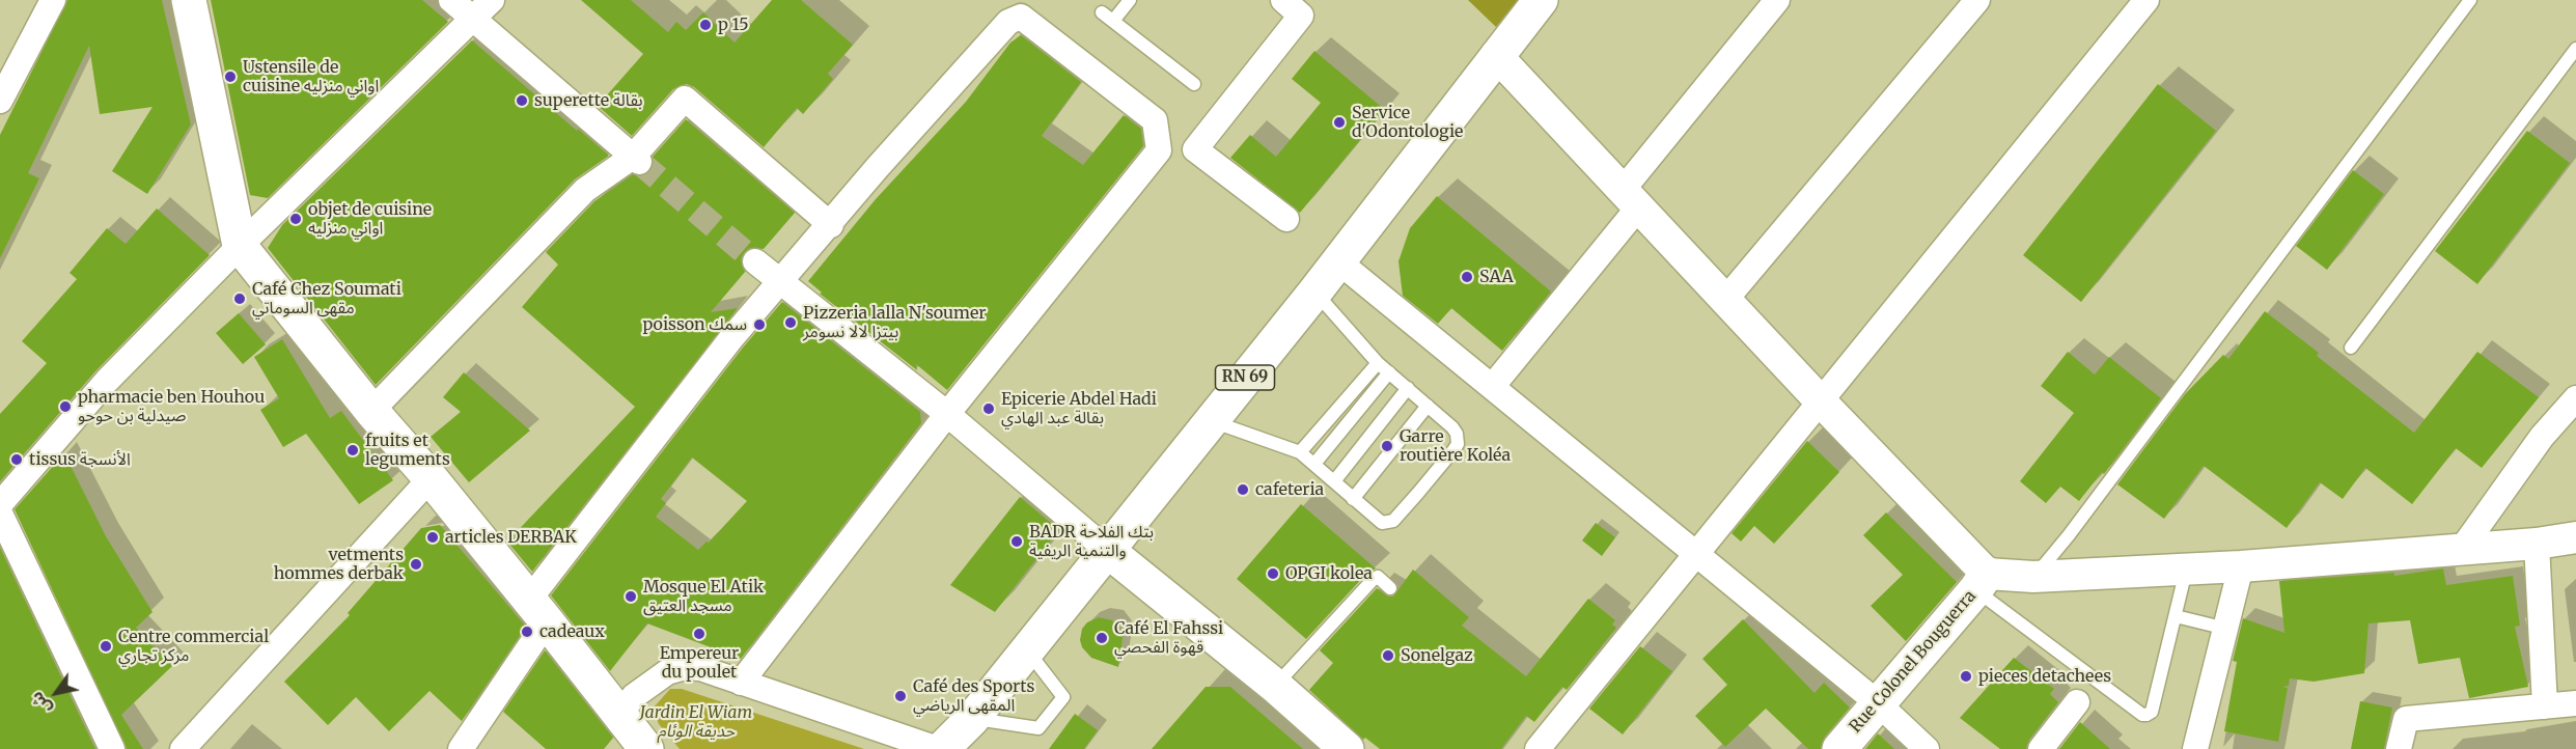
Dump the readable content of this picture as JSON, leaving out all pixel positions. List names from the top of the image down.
{
  "streets": {
    "main road": ["RN 69", "Rue Colonel Bouguerra"]
  },
  "parks": ["Jardin El Wiam حديقة الوئام"],
  "places": [
    "p 15",
    "Ustensile de cuisine اواني منزليه",
    "superette بقالة",
    "Service d'Odontologie",
    "objet de cuisine اواني منزليه",
    "SAA",
    "Café Chez Soumati مقهى السوماتي",
    "Pizzeria lalla N'soumer بيتزا لالا نسومر",
    "poisson سمك",
    "pharmacie ben Houhou صيدلية بن حوحو",
    "Epicerie Abdel Hadi بقالة عبد الهادي",
    "Garre routière Koléa",
    "fruits et leguments",
    "tissus الأنسجة",
    "cafeteria",
    "articles DERBAK",
    "BADR بتك الفلاحة والتنمية الريفية",
    "vetments hommes derbak",
    "OPGI kolea",
    "Mosque El Atik مسجد العتيق",
    "cadeaux",
    "Empereur du poulet",
    "Café El Fahssi قهوة الفحصي",
    "Centre commercial مركز تجاري",
    "Sonelgaz",
    "pieces detachees",
    "Café des Sports المقهى الرياضي"
  ],
  "north": "bottom left"
}
